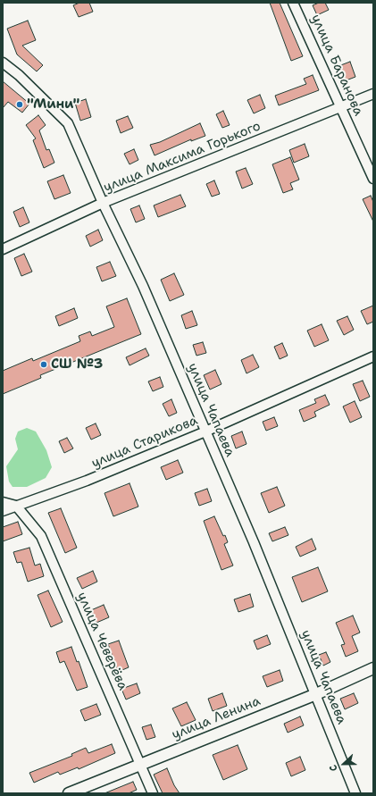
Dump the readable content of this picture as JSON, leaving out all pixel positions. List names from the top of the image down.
{
  "streets": {
    "street": [
      "улица Баранова",
      "улица Максима Горького",
      "улица Чапаева",
      "улица Старикова",
      "улица Чеверёва",
      "улица Ленина"
    ]
  },
  "crossings": [
    ["улица Баранова", "улица Максима Горького"],
    ["улица Максима Горького", "улица Чапаева"],
    ["улица Чапаева", "улица Старикова"],
    ["улица Чапаева", "улица Ленина"],
    ["улица Старикова", "улица Чеверёва"],
    ["улица Чеверёва", "улица Ленина"]
  ],
  "places": ["\"Мини\"", "СШ №3"],
  "north": "left"
}
